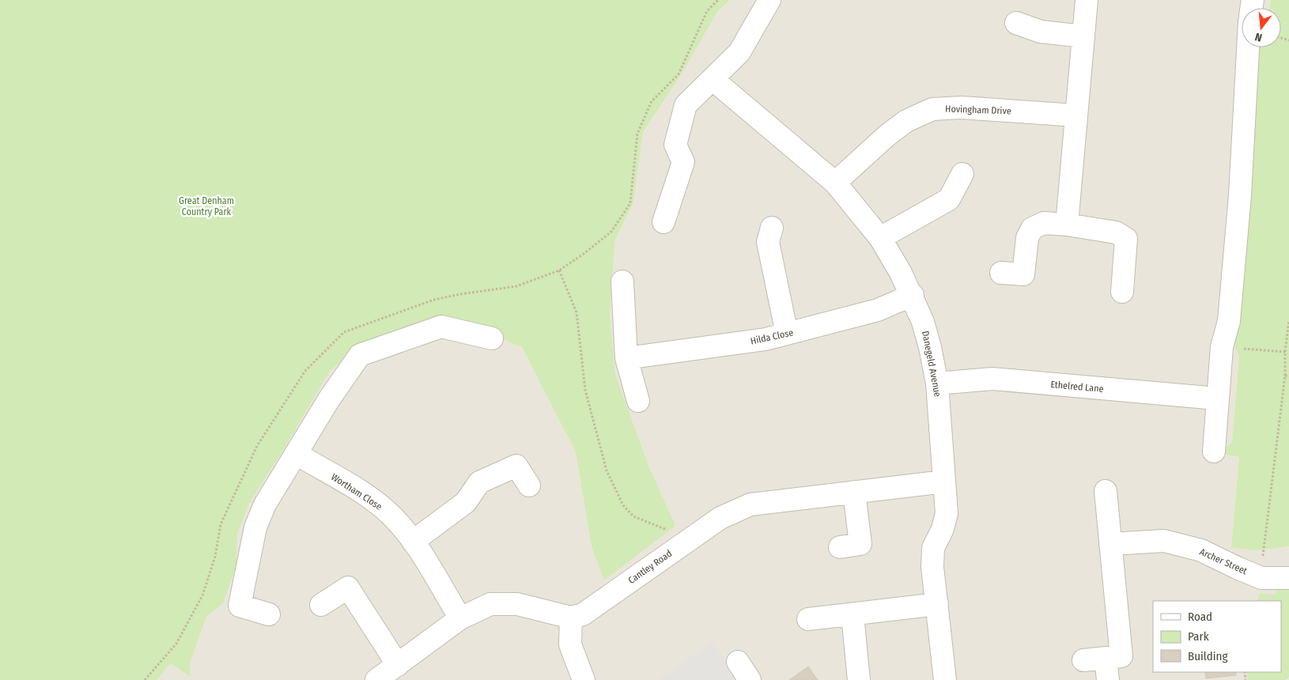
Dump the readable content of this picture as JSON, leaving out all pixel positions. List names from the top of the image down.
{
  "streets": {
    "street": [
      "Hovingham Drive",
      "Hilda Close",
      "Danegeld Avenue",
      "Ethelred Lane",
      "Wortham Close",
      "Archer Street",
      "Cantley Road"
    ]
  },
  "crossings": [
    ["Hovingham Drive", "Danegeld Avenue"],
    ["Hilda Close", "Danegeld Avenue"],
    ["Danegeld Avenue", "Ethelred Lane"],
    ["Danegeld Avenue", "Cantley Road"]
  ],
  "parks": ["Great Denham Country Park"],
  "legend": ["Road", "Park", "Building"],
  "north": "bottom"
}
